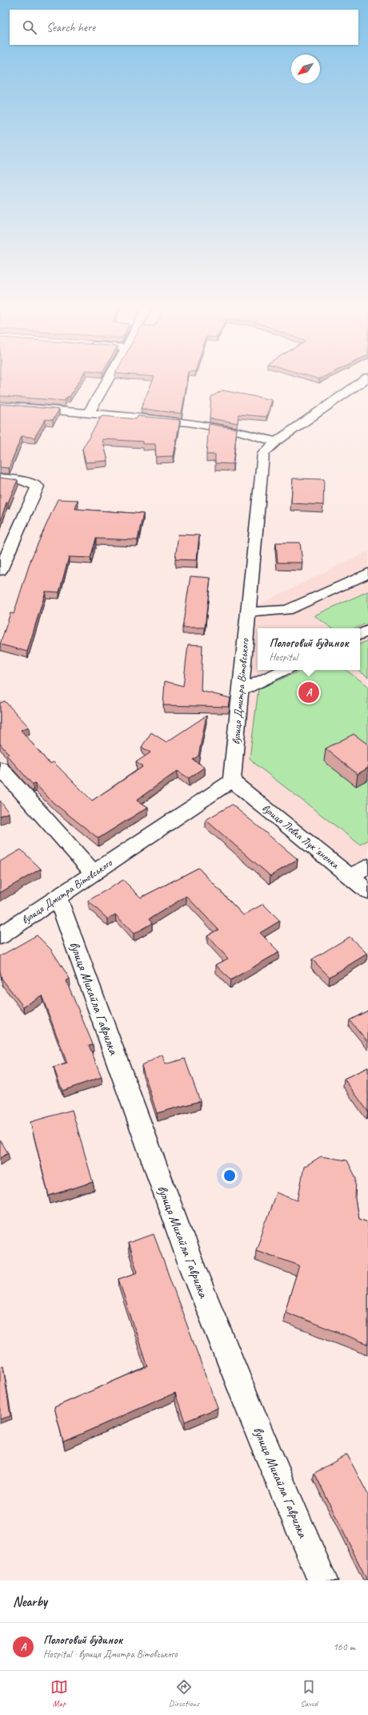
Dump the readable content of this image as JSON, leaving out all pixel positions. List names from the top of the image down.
{
  "streets": {
    "street": ["вулиця Дмитра Вітовського", "вулиця Левка Лукʼяненка", "вулиця Михайла Гаврилка"]
  },
  "crossings": [
    ["вулиця Дмитра Вітовського", "вулиця Левка Лукʼяненка"],
    ["вулиця Дмитра Вітовського", "вулиця Михайла Гаврилка"]
  ],
  "north": "bottom left",
  "page": {
    "search": "Search here",
    "popup": ["Пологовий будинок", "Hospital"],
    "pins": "A",
    "heading": "Nearby",
    "list": [
      {
        "mark": "A",
        "name": "Пологовий будинок",
        "note": "Hospital · вулиця Дмитра Вітовського",
        "value": "160 m"
      }
    ],
    "nav": ["Map", "Directions", "Saved"]
  }
}
